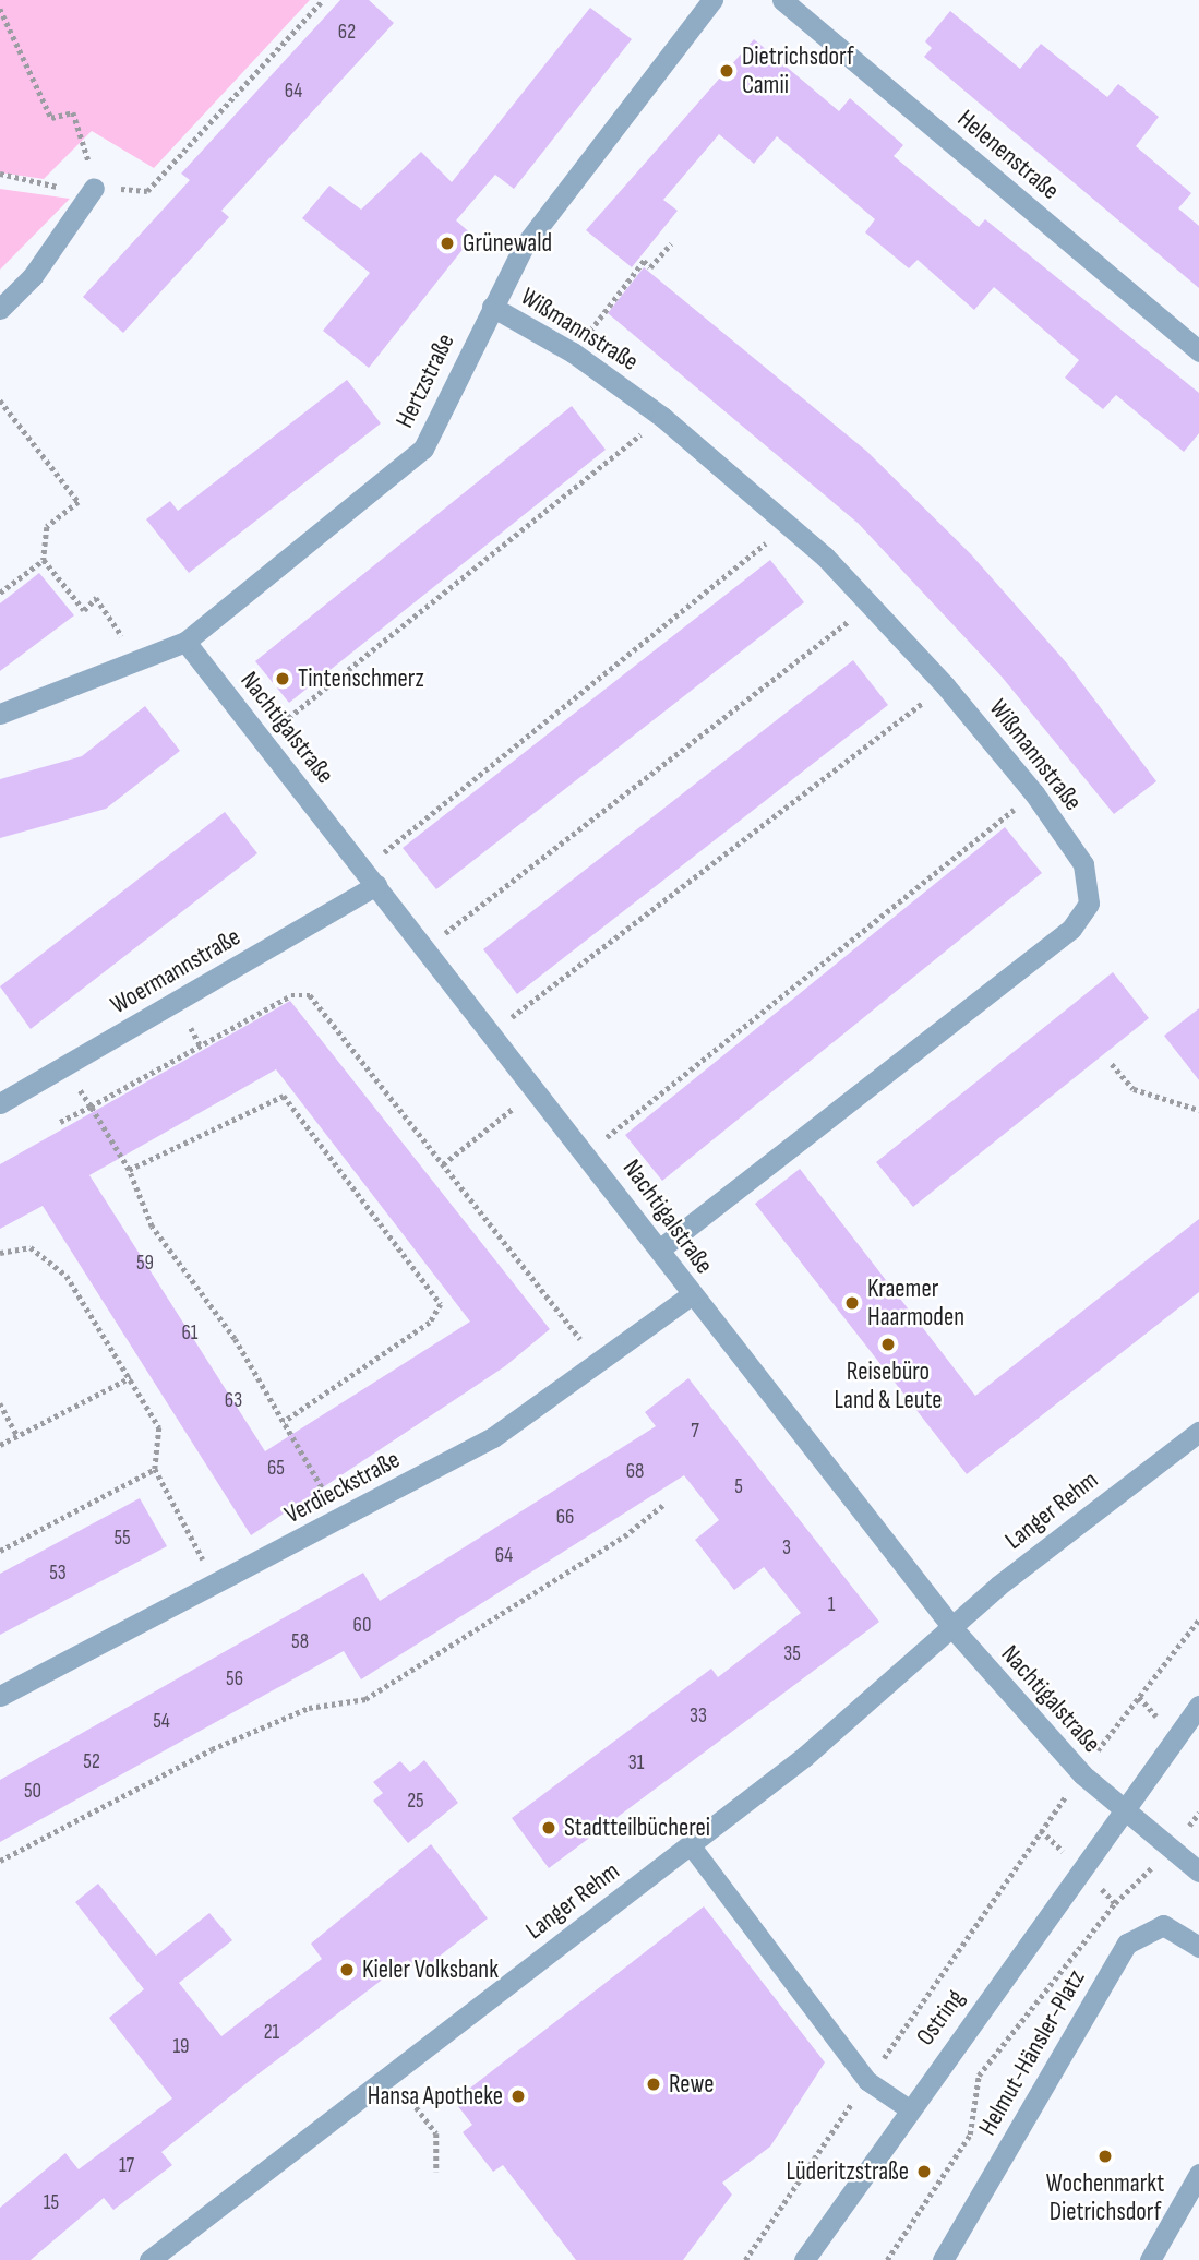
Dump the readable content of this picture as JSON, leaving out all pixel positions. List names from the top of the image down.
{
  "streets": {
    "street": [
      "Helenenstraße",
      "Wißmannstraße",
      "Hertzstraße",
      "Nachtigalstraße",
      "Woermannstraße",
      "Verdieckstraße",
      "Langer Rehm",
      "Ostring",
      "Helmut-Hänsler-Platz"
    ]
  },
  "crossings": [
    ["Wißmannstraße", "Hertzstraße"],
    ["Wißmannstraße", "Nachtigalstraße"],
    ["Hertzstraße", "Nachtigalstraße"],
    ["Nachtigalstraße", "Woermannstraße"],
    ["Nachtigalstraße", "Verdieckstraße"],
    ["Nachtigalstraße", "Langer Rehm"],
    ["Nachtigalstraße", "Ostring"]
  ],
  "places": [
    "Dietrichsdorf Camii",
    "Grünewald",
    "Tintenschmerz",
    "Kraemer Haarmoden",
    "Reisebüro Land & Leute",
    "Stadtteilbücherei",
    "Kieler Volksbank",
    "Rewe",
    "Hansa Apotheke",
    "Wochenmarkt Dietrichsdorf",
    "Lüderitzstraße"
  ],
  "house_numbers": [
    "62",
    "64",
    "59",
    "61",
    "63",
    "7",
    "65",
    "68",
    "5",
    "66",
    "55",
    "3",
    "64",
    "53",
    "1",
    "60",
    "58",
    "35",
    "56",
    "33",
    "54",
    "52",
    "31",
    "50",
    "25",
    "21",
    "19",
    "17",
    "15"
  ]
}
